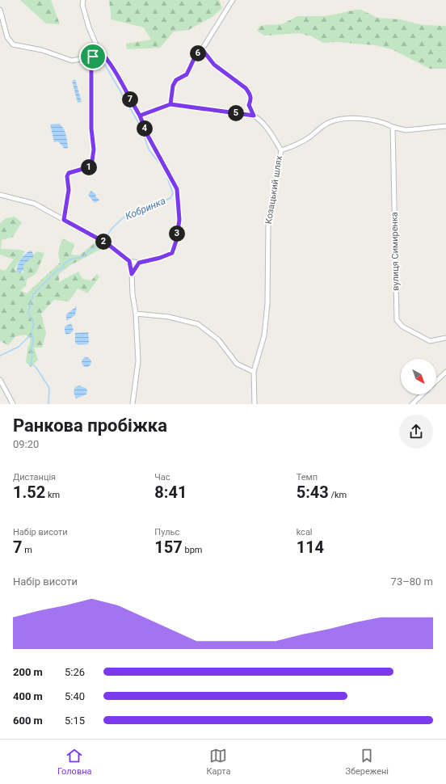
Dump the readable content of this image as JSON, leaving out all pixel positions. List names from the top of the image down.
{
  "streets": {
    "street": ["Козацький шлях", "вулиця Симиренка"]
  },
  "water": ["Кобринка"],
  "north": "bottom right",
  "page": {
    "pins": [
      "6",
      "7",
      "5",
      "4",
      "1",
      "3",
      "2"
    ],
    "heading": ["Ранкова пробіжка", "09:20"],
    "stats": [
      ["Дистанція", "1.52 km"],
      ["Час", "8:41"],
      ["Темп", "5:43 /km"],
      ["Набір висоти", "7 m"],
      ["Пульс", "157 bpm"],
      ["kcal", "114"]
    ],
    "chart": ["Набір висоти", "73–80 m"],
    "list": [
      {
        "name": "200 m",
        "note": "5:26"
      },
      {
        "name": "400 m",
        "note": "5:40"
      },
      {
        "name": "600 m",
        "note": "5:15"
      }
    ],
    "tabs": ["Головна", "Карта", "Збережені"]
  }
}
